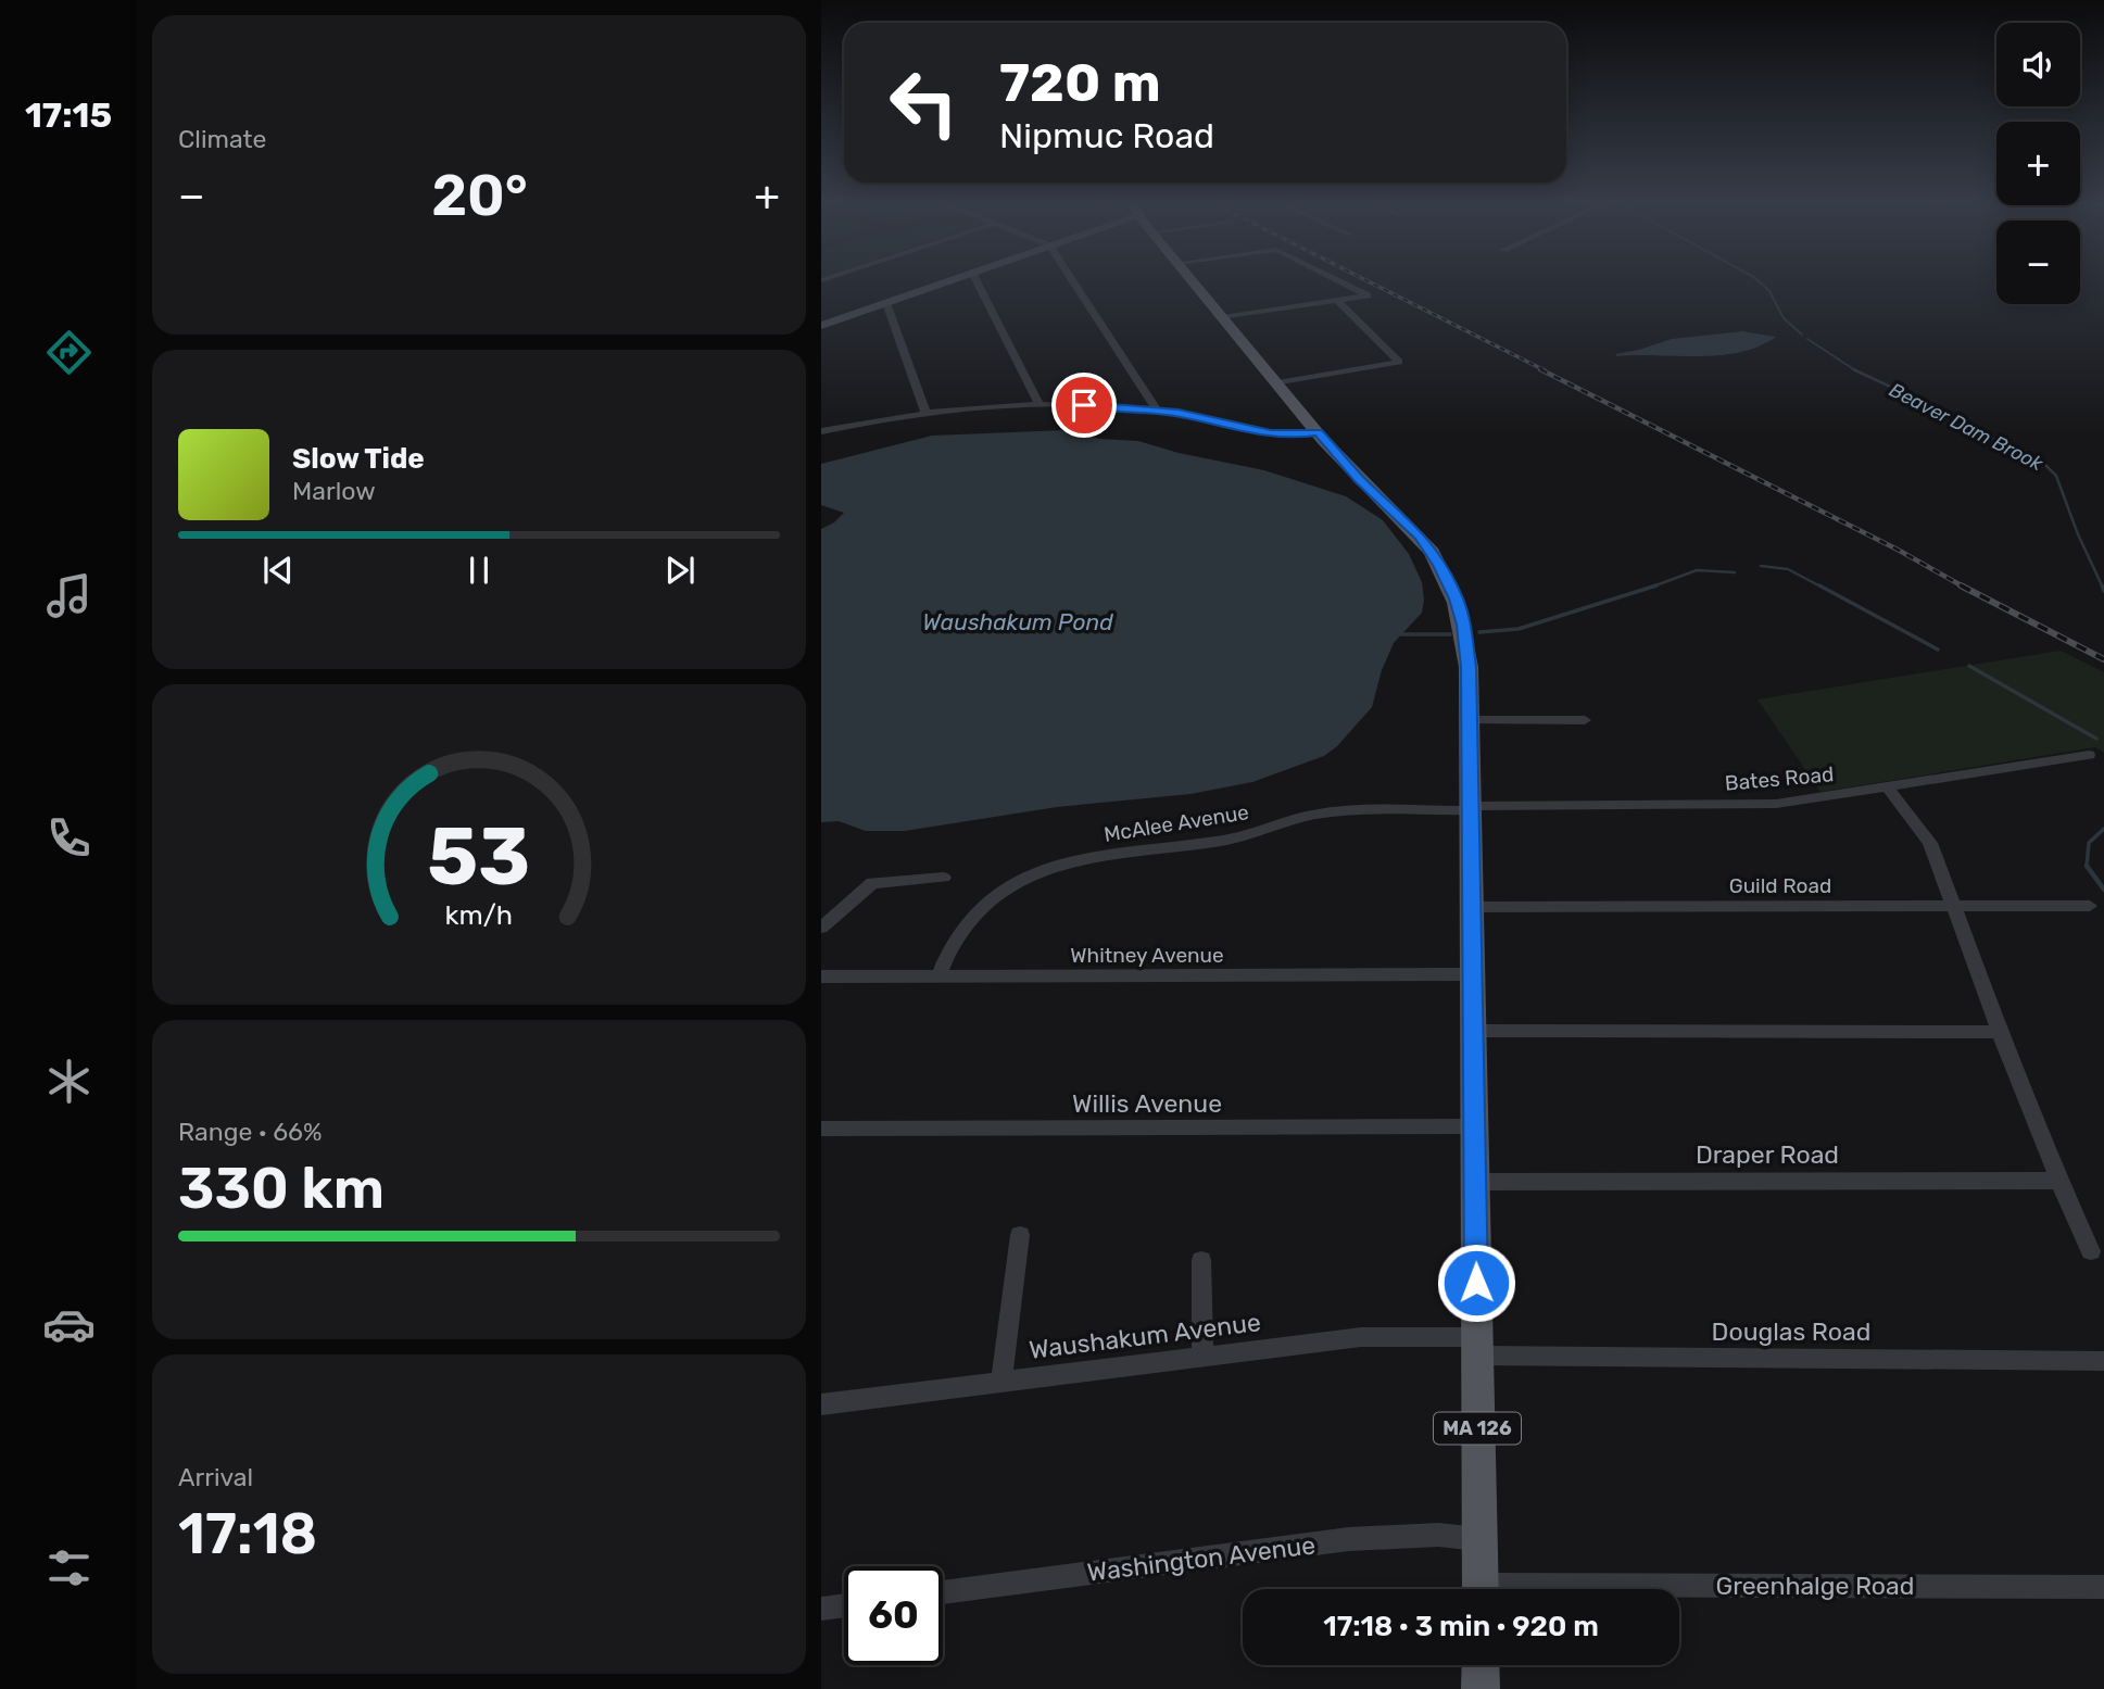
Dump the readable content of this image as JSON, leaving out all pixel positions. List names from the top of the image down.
{
  "streets": {
    "main road": ["MA 126"],
    "street": [
      "Bates Road",
      "McAlee Avenue",
      "Guild Road",
      "Whitney Avenue",
      "Willis Avenue",
      "Draper Road",
      "Douglas Road",
      "Waushakum Avenue",
      "Washington Avenue",
      "Greenhalge Road"
    ]
  },
  "crossings": [
    ["Bates Road", "McAlee Avenue"],
    ["Bates Road", "MA 126"],
    ["McAlee Avenue", "Whitney Avenue"],
    ["McAlee Avenue", "MA 126"],
    ["Guild Road", "MA 126"],
    ["Whitney Avenue", "MA 126"],
    ["Willis Avenue", "MA 126"],
    ["Draper Road", "MA 126"],
    ["Douglas Road", "Waushakum Avenue"],
    ["Douglas Road", "MA 126"],
    ["Waushakum Avenue", "MA 126"],
    ["MA 126", "Washington Avenue"]
  ],
  "water": ["Beaver Dam Brook", "Waushakum Pond"],
  "page": {
    "tabs": "17:15",
    "tile": [
      "Climate",
      ["Range · 66%", "330 km"],
      ["Arrival", "17:18"]
    ],
    "map_buttons": ["+", "−"],
    "turn": ["720 m", "Nipmuc Road"],
    "heat": ["−", "20°", "+"],
    "song": ["Slow Tide", "Marlow"],
    "limit": "60",
    "trip": "17:18 · 3 min · 920 m",
    "gauge": ["53", "km/h"]
  }
}
